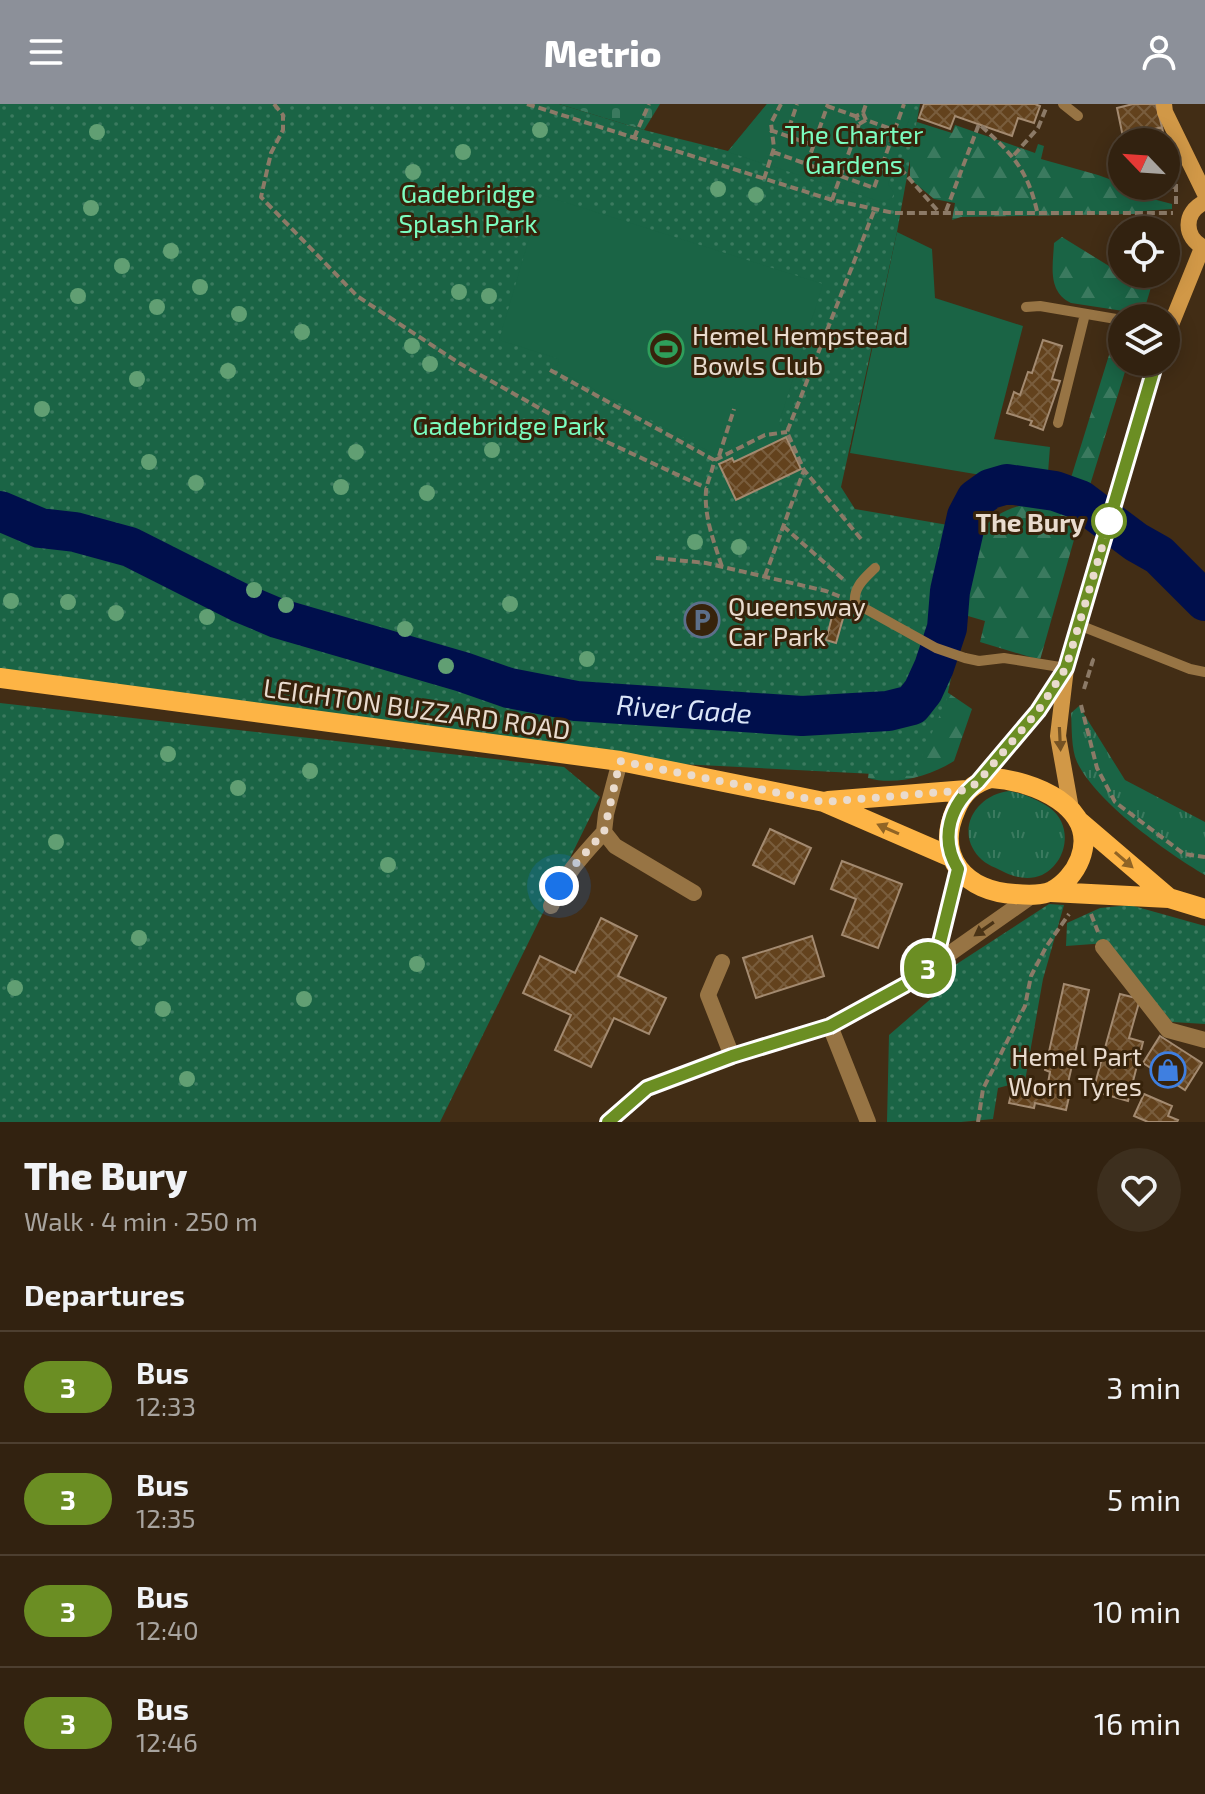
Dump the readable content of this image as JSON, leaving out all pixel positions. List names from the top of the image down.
{
  "streets": {
    "main road": ["LEIGHTON BUZZARD ROAD"]
  },
  "water": ["River Gade"],
  "parks": ["The Charter Gardens", "Gadebridge Splash Park", "Gadebridge Park"],
  "places": {
    "sports": ["Hemel Hempstead Bowls Club"],
    "other": ["The Bury"],
    "parking": ["Queensway Car Park"],
    "shop": ["Hemel Part Worn Tyres"]
  },
  "lines": ["bus line 3"],
  "north": "top left",
  "page": {
    "header": "Metrio",
    "on_map": "3",
    "heading": [
      ["The Bury", "Walk · 4 min · 250 m"],
      "Departures"
    ],
    "list": [
      {
        "mark": "3",
        "name": "Bus",
        "note": "12:33",
        "value": "3 min"
      },
      {
        "mark": "3",
        "name": "Bus",
        "note": "12:35",
        "value": "5 min"
      },
      {
        "mark": "3",
        "name": "Bus",
        "note": "12:40",
        "value": "10 min"
      },
      {
        "mark": "3",
        "name": "Bus",
        "note": "12:46",
        "value": "16 min"
      }
    ]
  }
}
